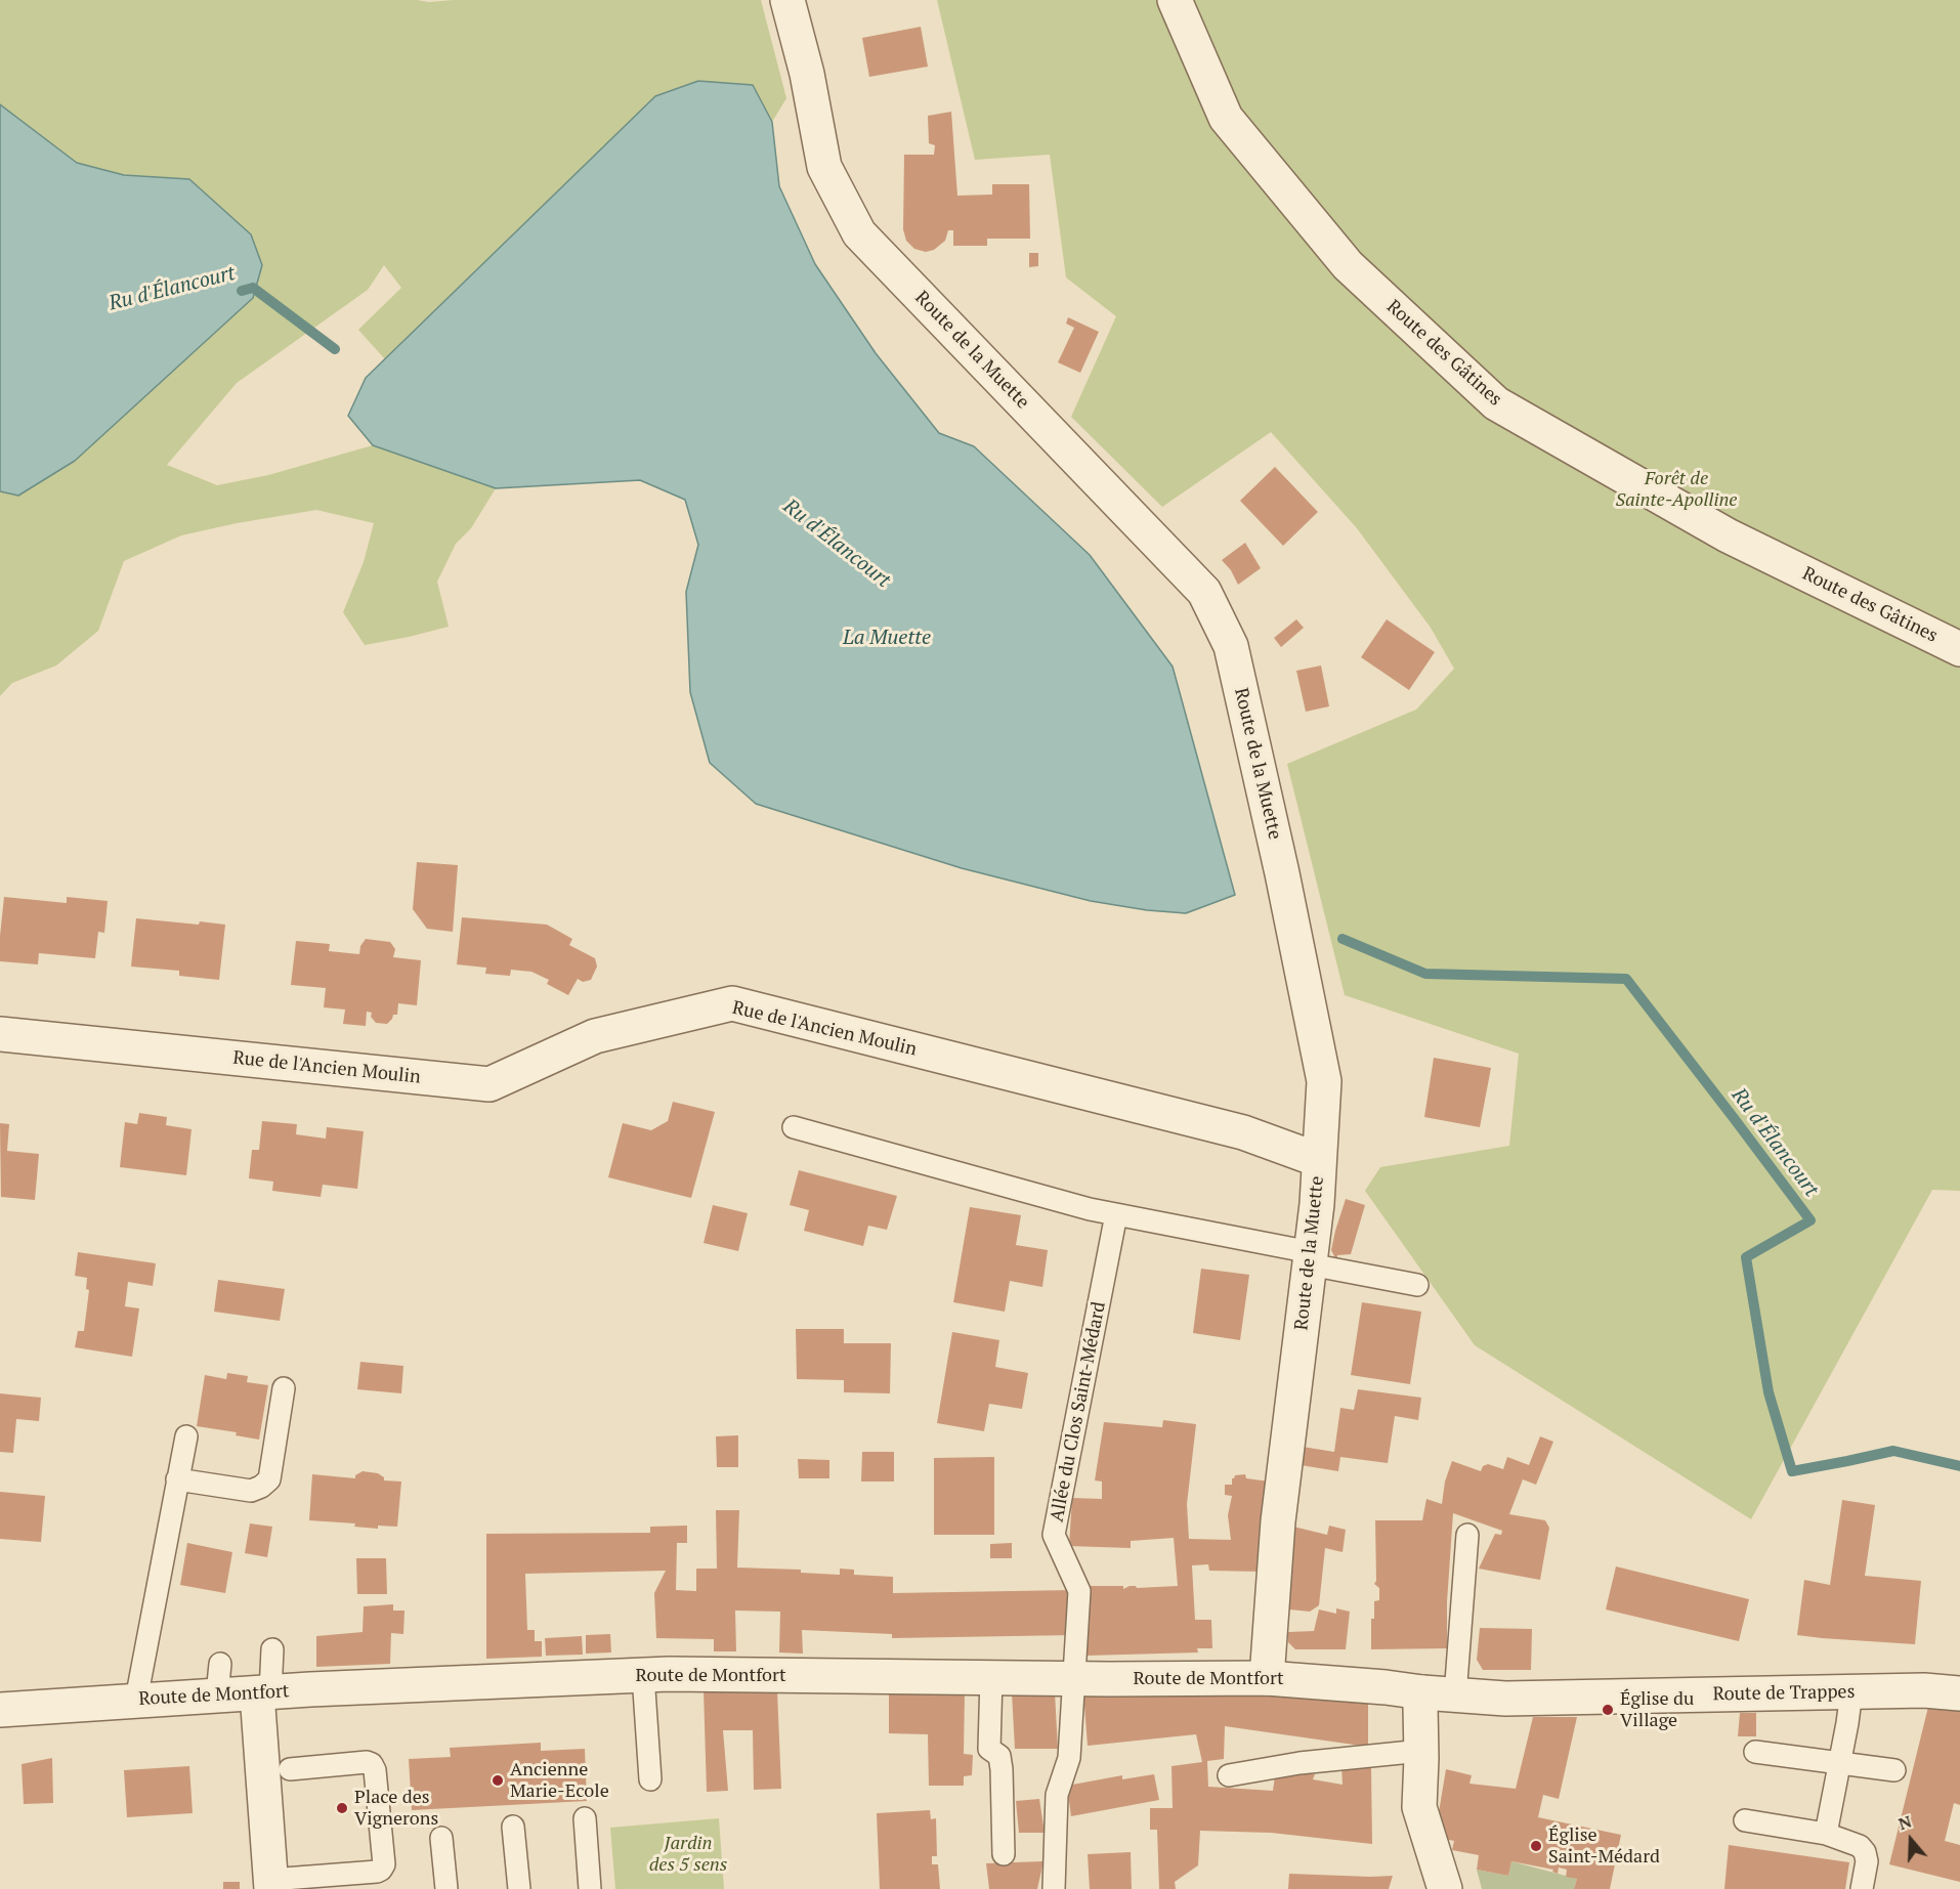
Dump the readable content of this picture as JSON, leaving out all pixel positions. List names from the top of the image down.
{
  "streets": {
    "street": [
      "Route de la Muette",
      "Route des Gâtines",
      "Rue de l'Ancien Moulin",
      "Route de Montfort",
      "Route de Trappes"
    ],
    "lane": ["Allée du Clos Saint-Médard"]
  },
  "crossings": [
    ["Route de la Muette", "Rue de l'Ancien Moulin"],
    ["Route de la Muette", "Route de Montfort"],
    ["Allée du Clos Saint-Médard", "Route de Montfort"],
    ["Route de Montfort", "Route de Trappes"]
  ],
  "water": ["Ru d'Élancourt", "La Muette"],
  "parks": ["Forêt de Sainte-Apolline", "Jardin des 5 sens"],
  "places": [
    "Église du Village",
    "Ancienne Marie-Ecole",
    "Place des Vignerons",
    "Église Saint-Médard"
  ],
  "north": "top"
}
